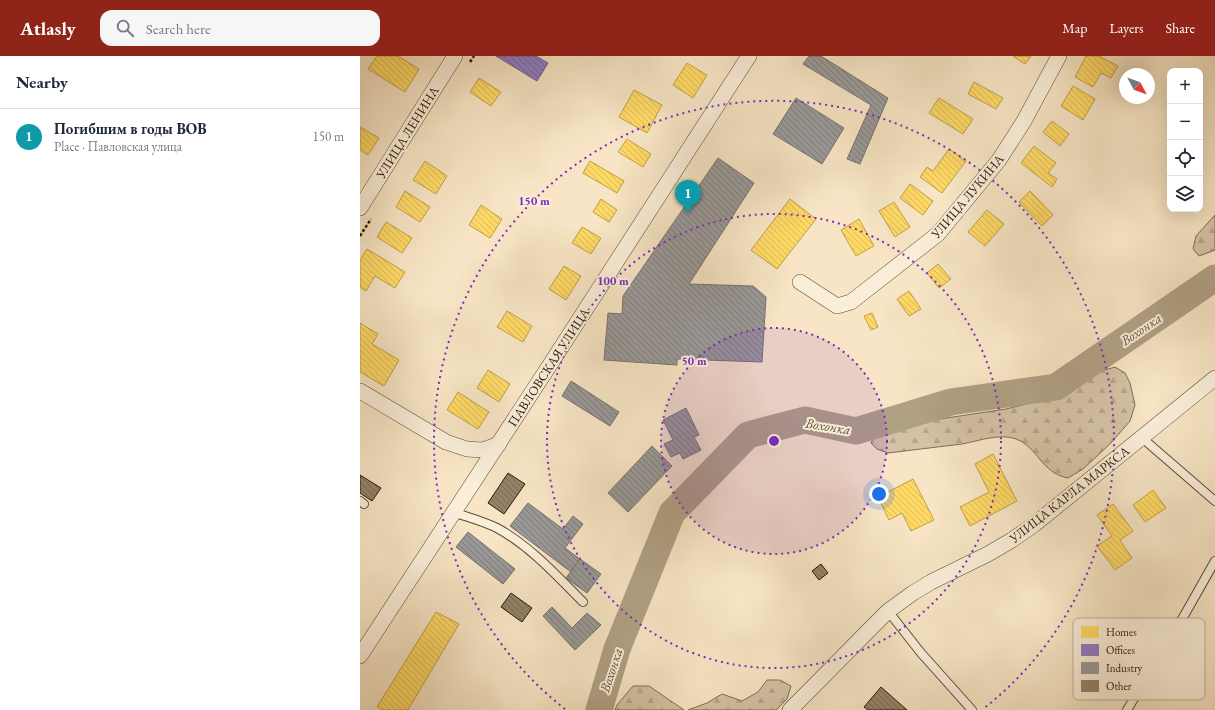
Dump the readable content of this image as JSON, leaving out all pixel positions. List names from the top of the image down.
{
  "streets": {
    "street": [
      "УЛИЦА ЛЕНИНА",
      "УЛИЦА ЛУКИНА",
      "ПАВЛОВСКАЯ УЛИЦА",
      "УЛИЦА КАРЛА МАРКСА"
    ]
  },
  "water": ["Вохонка"],
  "legend": [
    "Homes",
    "Offices",
    "Industry",
    "Other"
  ],
  "north": "bottom right",
  "page": {
    "header": "Atlasly",
    "search": "Search here",
    "nav": ["Map", "Layers", "Share"],
    "heading": "Nearby",
    "map_buttons": ["+", "−"],
    "list": [
      {
        "mark": "1",
        "name": "Погибшим в годы ВОВ",
        "note": "Place · Павловская улица",
        "value": "150 m"
      }
    ],
    "pins": "1"
  },
  "rings": ["150 m", "100 m", "50 m"]
}
